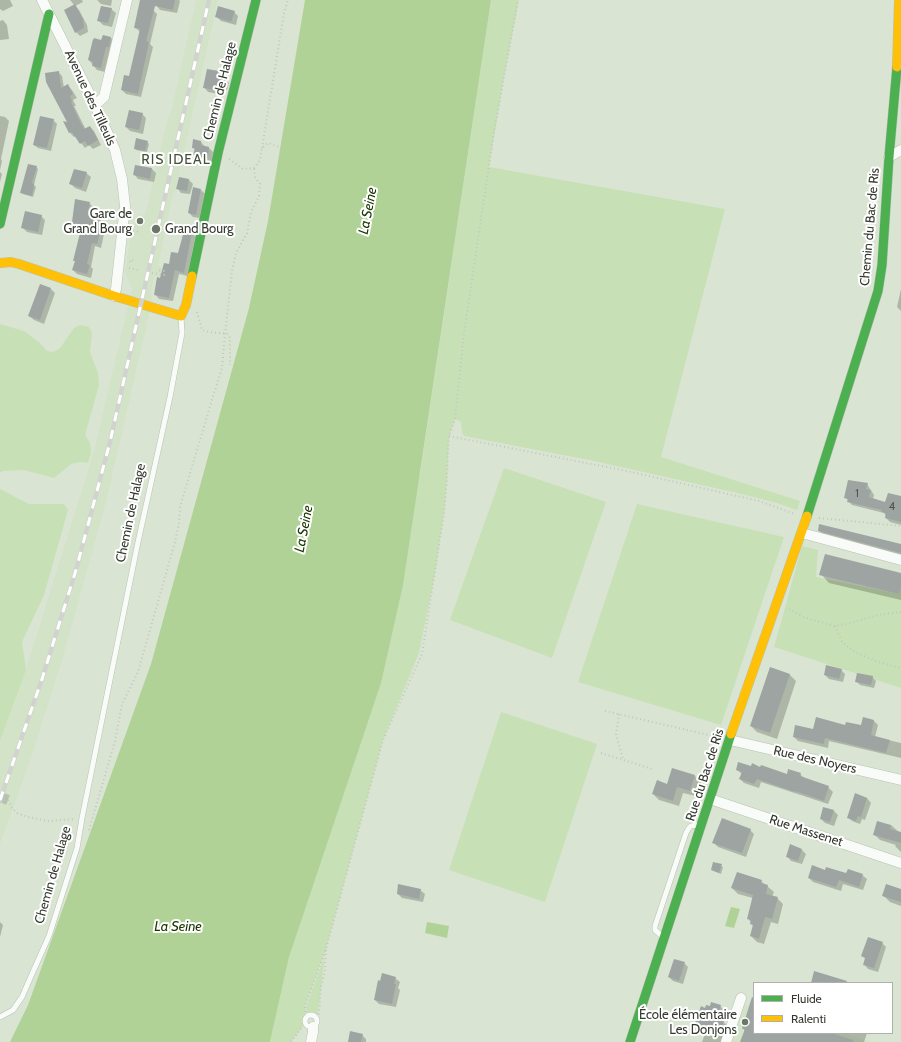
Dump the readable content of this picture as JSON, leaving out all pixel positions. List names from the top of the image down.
{
  "streets": {
    "street": [
      "Chemin de Halage",
      "Avenue des Tilleuls",
      "Chemin du Bac de Ris",
      "Rue des Noyers",
      "Rue du Bac de Ris",
      "Rue Massenet"
    ]
  },
  "crossings": [
    ["Chemin du Bac de Ris", "Rue du Bac de Ris"],
    ["Rue des Noyers", "Rue du Bac de Ris"],
    ["Rue du Bac de Ris", "Rue Massenet"]
  ],
  "districts": ["RIS IDEAL"],
  "water": ["La Seine"],
  "places": ["Gare de Grand Bourg", "Grand Bourg", "École élémentaire Les Donjons"],
  "house_numbers": ["1", "4"],
  "legend": ["Fluide", "Ralenti"]
}
